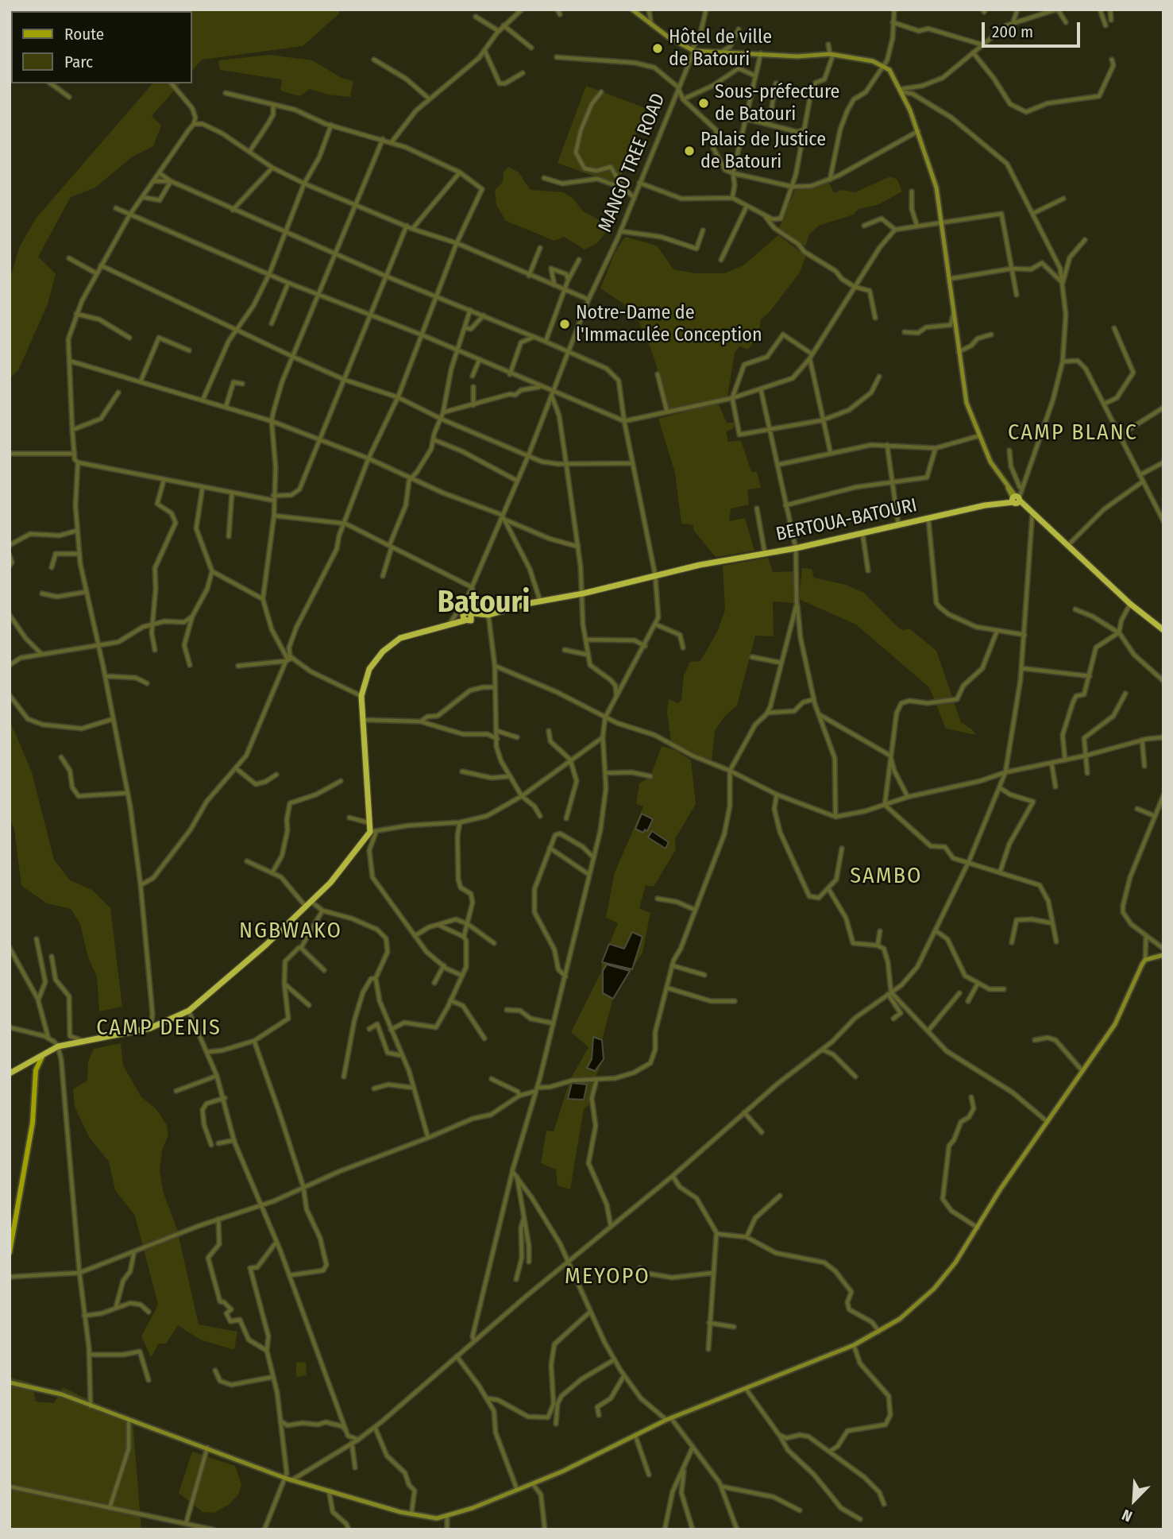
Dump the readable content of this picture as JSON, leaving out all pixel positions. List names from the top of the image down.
{
  "streets": {
    "highway": ["BERTOUA-BATOURI"],
    "street": ["MANGO TREE ROAD"]
  },
  "crossings": [
    ["MANGO TREE ROAD", "BERTOUA-BATOURI"]
  ],
  "districts": [
    "CAMP BLANC",
    "Batouri",
    "SAMBO",
    "NGBWAKO",
    "CAMP DENIS",
    "MEYOPO"
  ],
  "places": [
    "Hôtel de ville de Batouri",
    "Sous-préfecture de Batouri",
    "Palais de Justice de Batouri",
    "Notre-Dame de l'Immaculée Conception"
  ],
  "legend": ["Route", "Parc"],
  "scale_bar": "200 m",
  "north": "bottom left"
}
